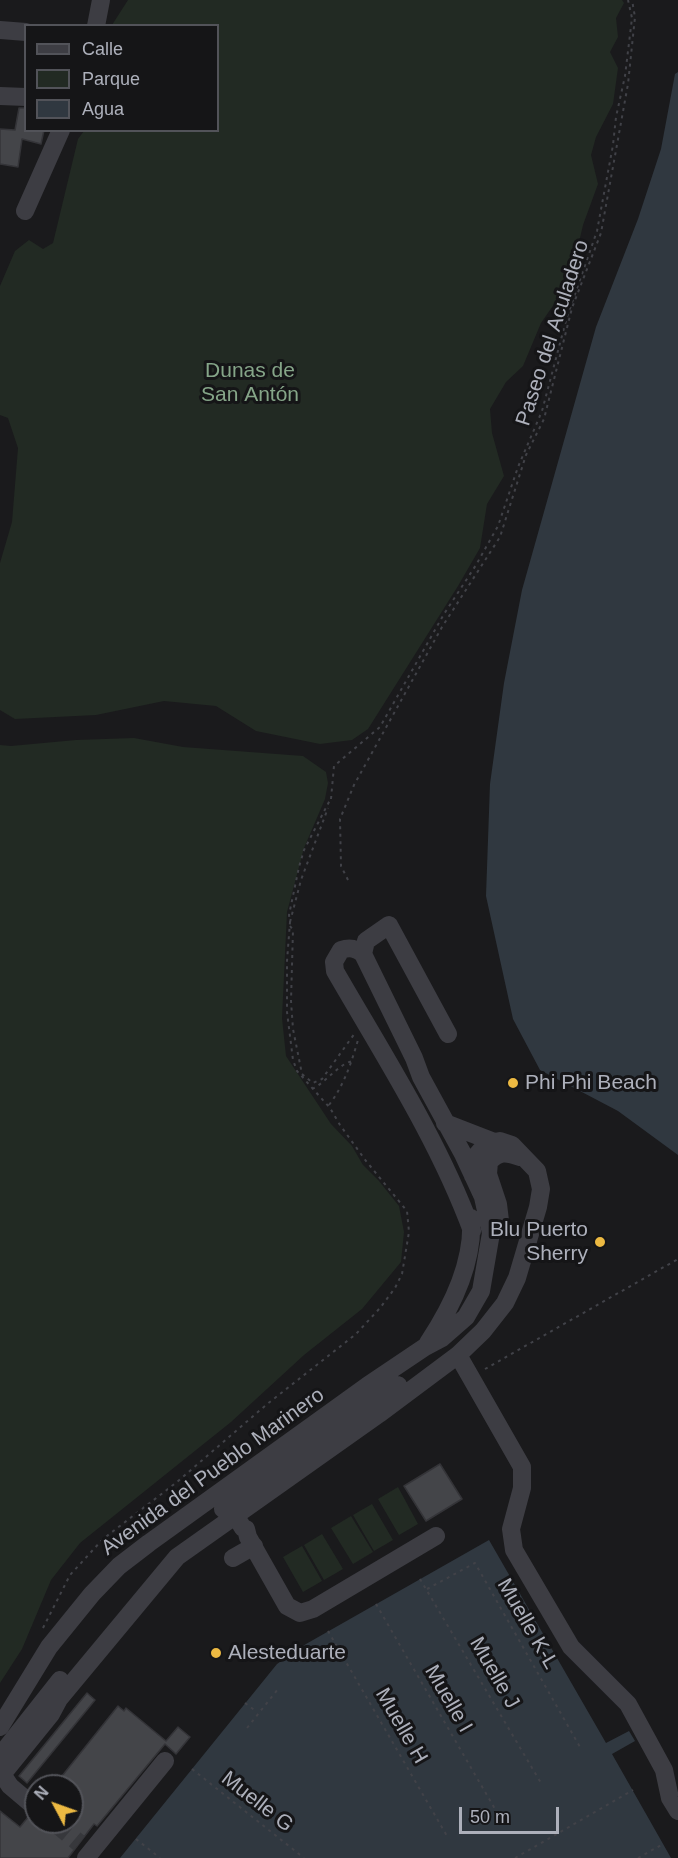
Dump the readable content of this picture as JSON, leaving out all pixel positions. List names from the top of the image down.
{
  "streets": {
    "street": ["Avenida del Pueblo Marinero"],
    "path": [
      "Paseo del Aculadero",
      "Muelle K-L",
      "Muelle J",
      "Muelle I",
      "Muelle H",
      "Muelle G"
    ]
  },
  "crossings": [
    ["Muelle K-L", "Muelle J"]
  ],
  "parks": ["Dunas de San Antón"],
  "places": ["Phi Phi Beach", "Blu Puerto Sherry", "Alesteduarte"],
  "legend": ["Calle", "Parque", "Agua"],
  "scale_bar": "50 m",
  "north": "top left"
}
